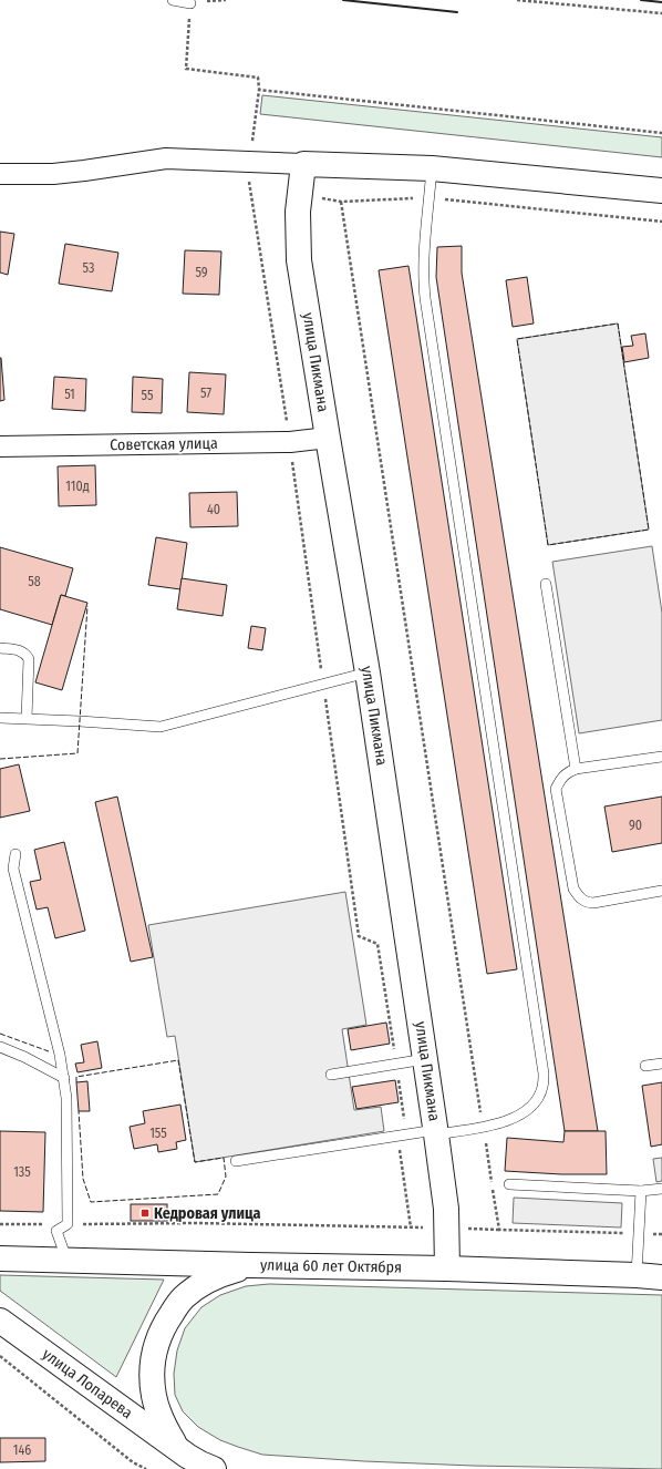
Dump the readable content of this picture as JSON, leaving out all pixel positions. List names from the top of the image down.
{
  "streets": {
    "street": [
      "улица Пикмана",
      "Советская улица",
      "улица 60 лет Октября",
      "улица Лопарева"
    ]
  },
  "crossings": [
    ["улица Пикмана", "Советская улица"],
    ["улица Пикмана", "улица 60 лет Октября"]
  ],
  "places": {
    "transit": ["Кедровая улица"]
  },
  "house_numbers": [
    "53",
    "59",
    "57",
    "51",
    "55",
    "110д",
    "40",
    "58",
    "90",
    "155",
    "135",
    "146"
  ]
}
